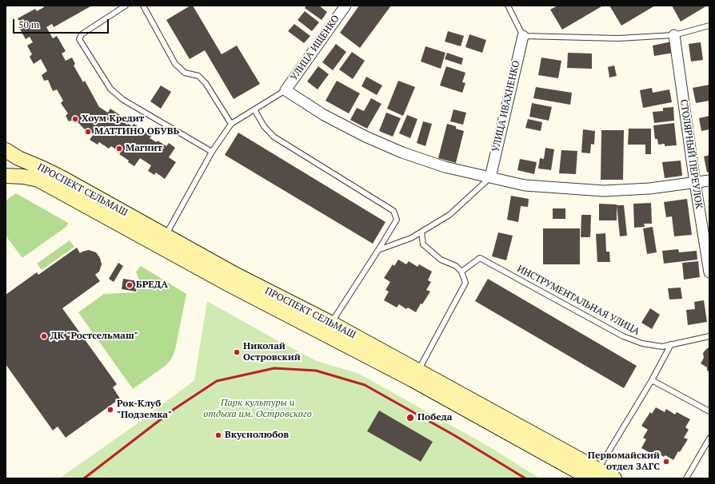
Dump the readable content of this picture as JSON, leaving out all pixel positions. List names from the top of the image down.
{
  "streets": {
    "main road": ["ПРОСПЕКТ СЕЛЬМАШ"],
    "street": ["УЛИЦА ИЩЕНКО", "УЛИЦА ИВАХНЕНКО", "СТОЛЯРНЫЙ ПЕРЕУЛОК"],
    "lane": ["ИНСТРУМЕНТАЛЬНАЯ УЛИЦА"]
  },
  "parks": ["Парк культуры и отдыха им. Островского"],
  "places": [
    "Хоум Кредит",
    "МАТТИНО ОБУВЬ",
    "Магнит",
    "БРЕДА",
    "ДК \"Ростсельмаш\"",
    "Николай Островский",
    "Рок-Клуб \"Подземка\"",
    "Победа",
    "Вкуснолюбов",
    "Первомайский отдел ЗАГС"
  ],
  "scale_bar": "50 m"
}
